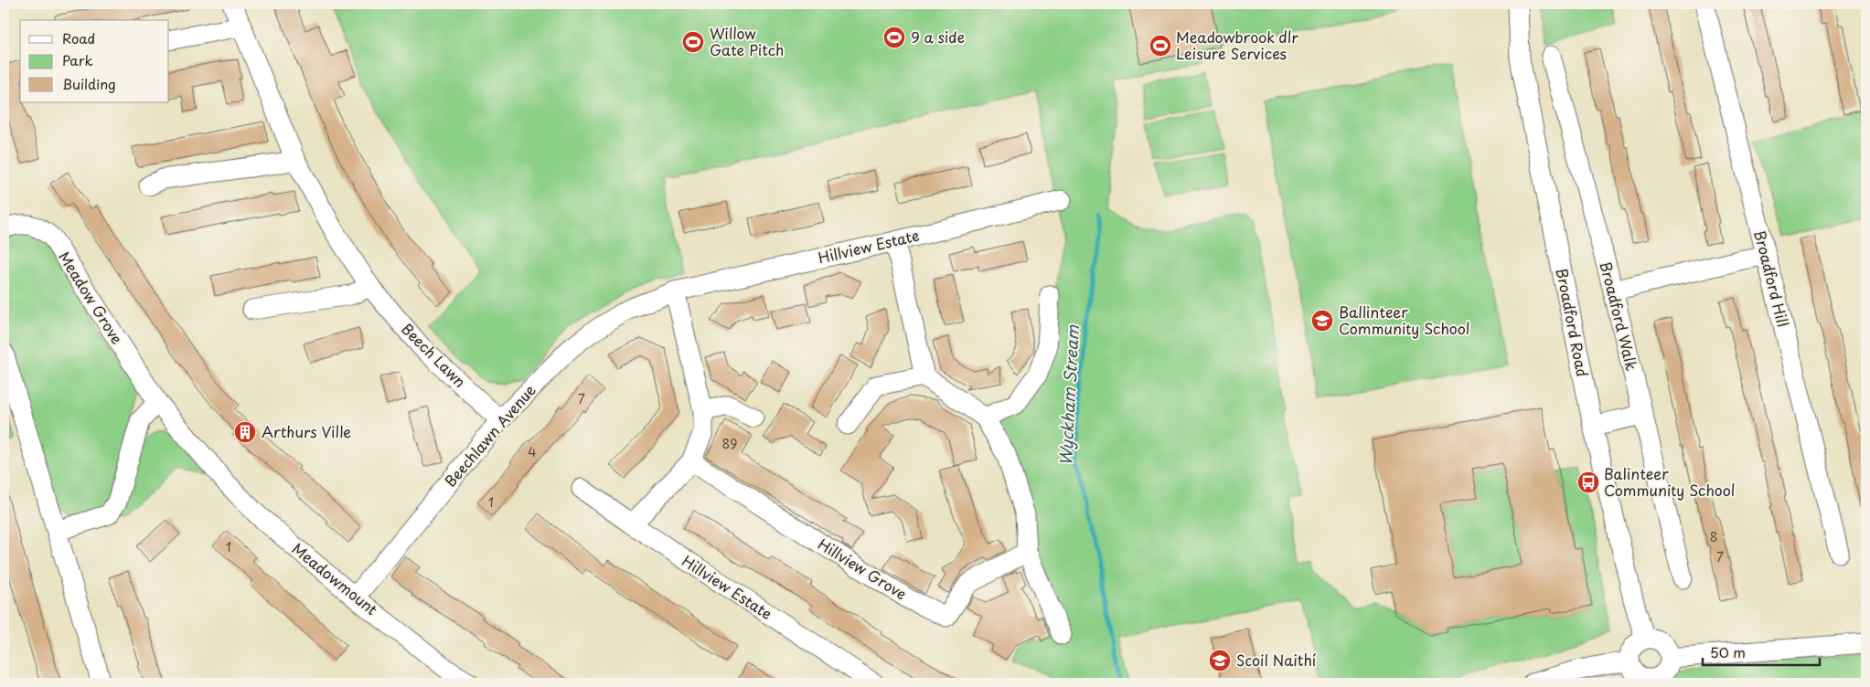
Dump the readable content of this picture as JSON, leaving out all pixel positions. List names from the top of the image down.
{
  "streets": {
    "street": [
      "Hillview Estate",
      "Broadford Hill",
      "Meadow Grove",
      "Broadford Walk",
      "Broadford Road",
      "Beech Lawn",
      "Beechlawn Avenue",
      "Hillview Grove",
      "Meadowmount"
    ]
  },
  "crossings": [
    ["Hillview Estate", "Beechlawn Avenue"],
    ["Meadow Grove", "Meadowmount"],
    ["Beech Lawn", "Beechlawn Avenue"],
    ["Beechlawn Avenue", "Meadowmount"]
  ],
  "water": ["Wyckham Stream"],
  "places": {
    "sports": ["9 a side", "Willow Gate Pitch", "Meadowbrook dlr Leisure Services"],
    "school or university": ["Ballinteer Community School", "Scoil Naithí"],
    "building": ["Arthurs Ville"],
    "bus stop": ["Balinteer Community School"]
  },
  "house_numbers": [
    "7",
    "89",
    "4",
    "1",
    "8",
    "1",
    "7"
  ],
  "legend": ["Road", "Park", "Building"],
  "scale_bar": "50 m"
}
